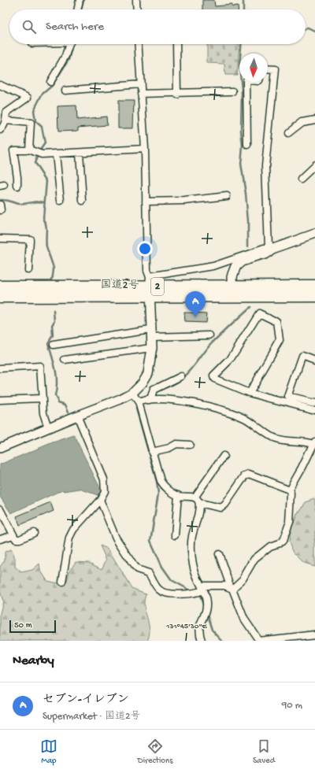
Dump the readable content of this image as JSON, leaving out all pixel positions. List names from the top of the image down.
{
  "streets": {
    "highway": ["国道2号", "2"]
  },
  "scale_bar": "50 m",
  "north": "bottom",
  "page": {
    "search": "Search here",
    "pins": "A",
    "scale": "50 m",
    "heading": "Nearby",
    "list": [
      {
        "mark": "A",
        "name": "セブン-イレブン",
        "note": "Supermarket · 国道2号",
        "value": "90 m"
      }
    ],
    "nav": ["Map", "Directions", "Saved"]
  },
  "coordinates": ["131°45'30\"E"]
}
